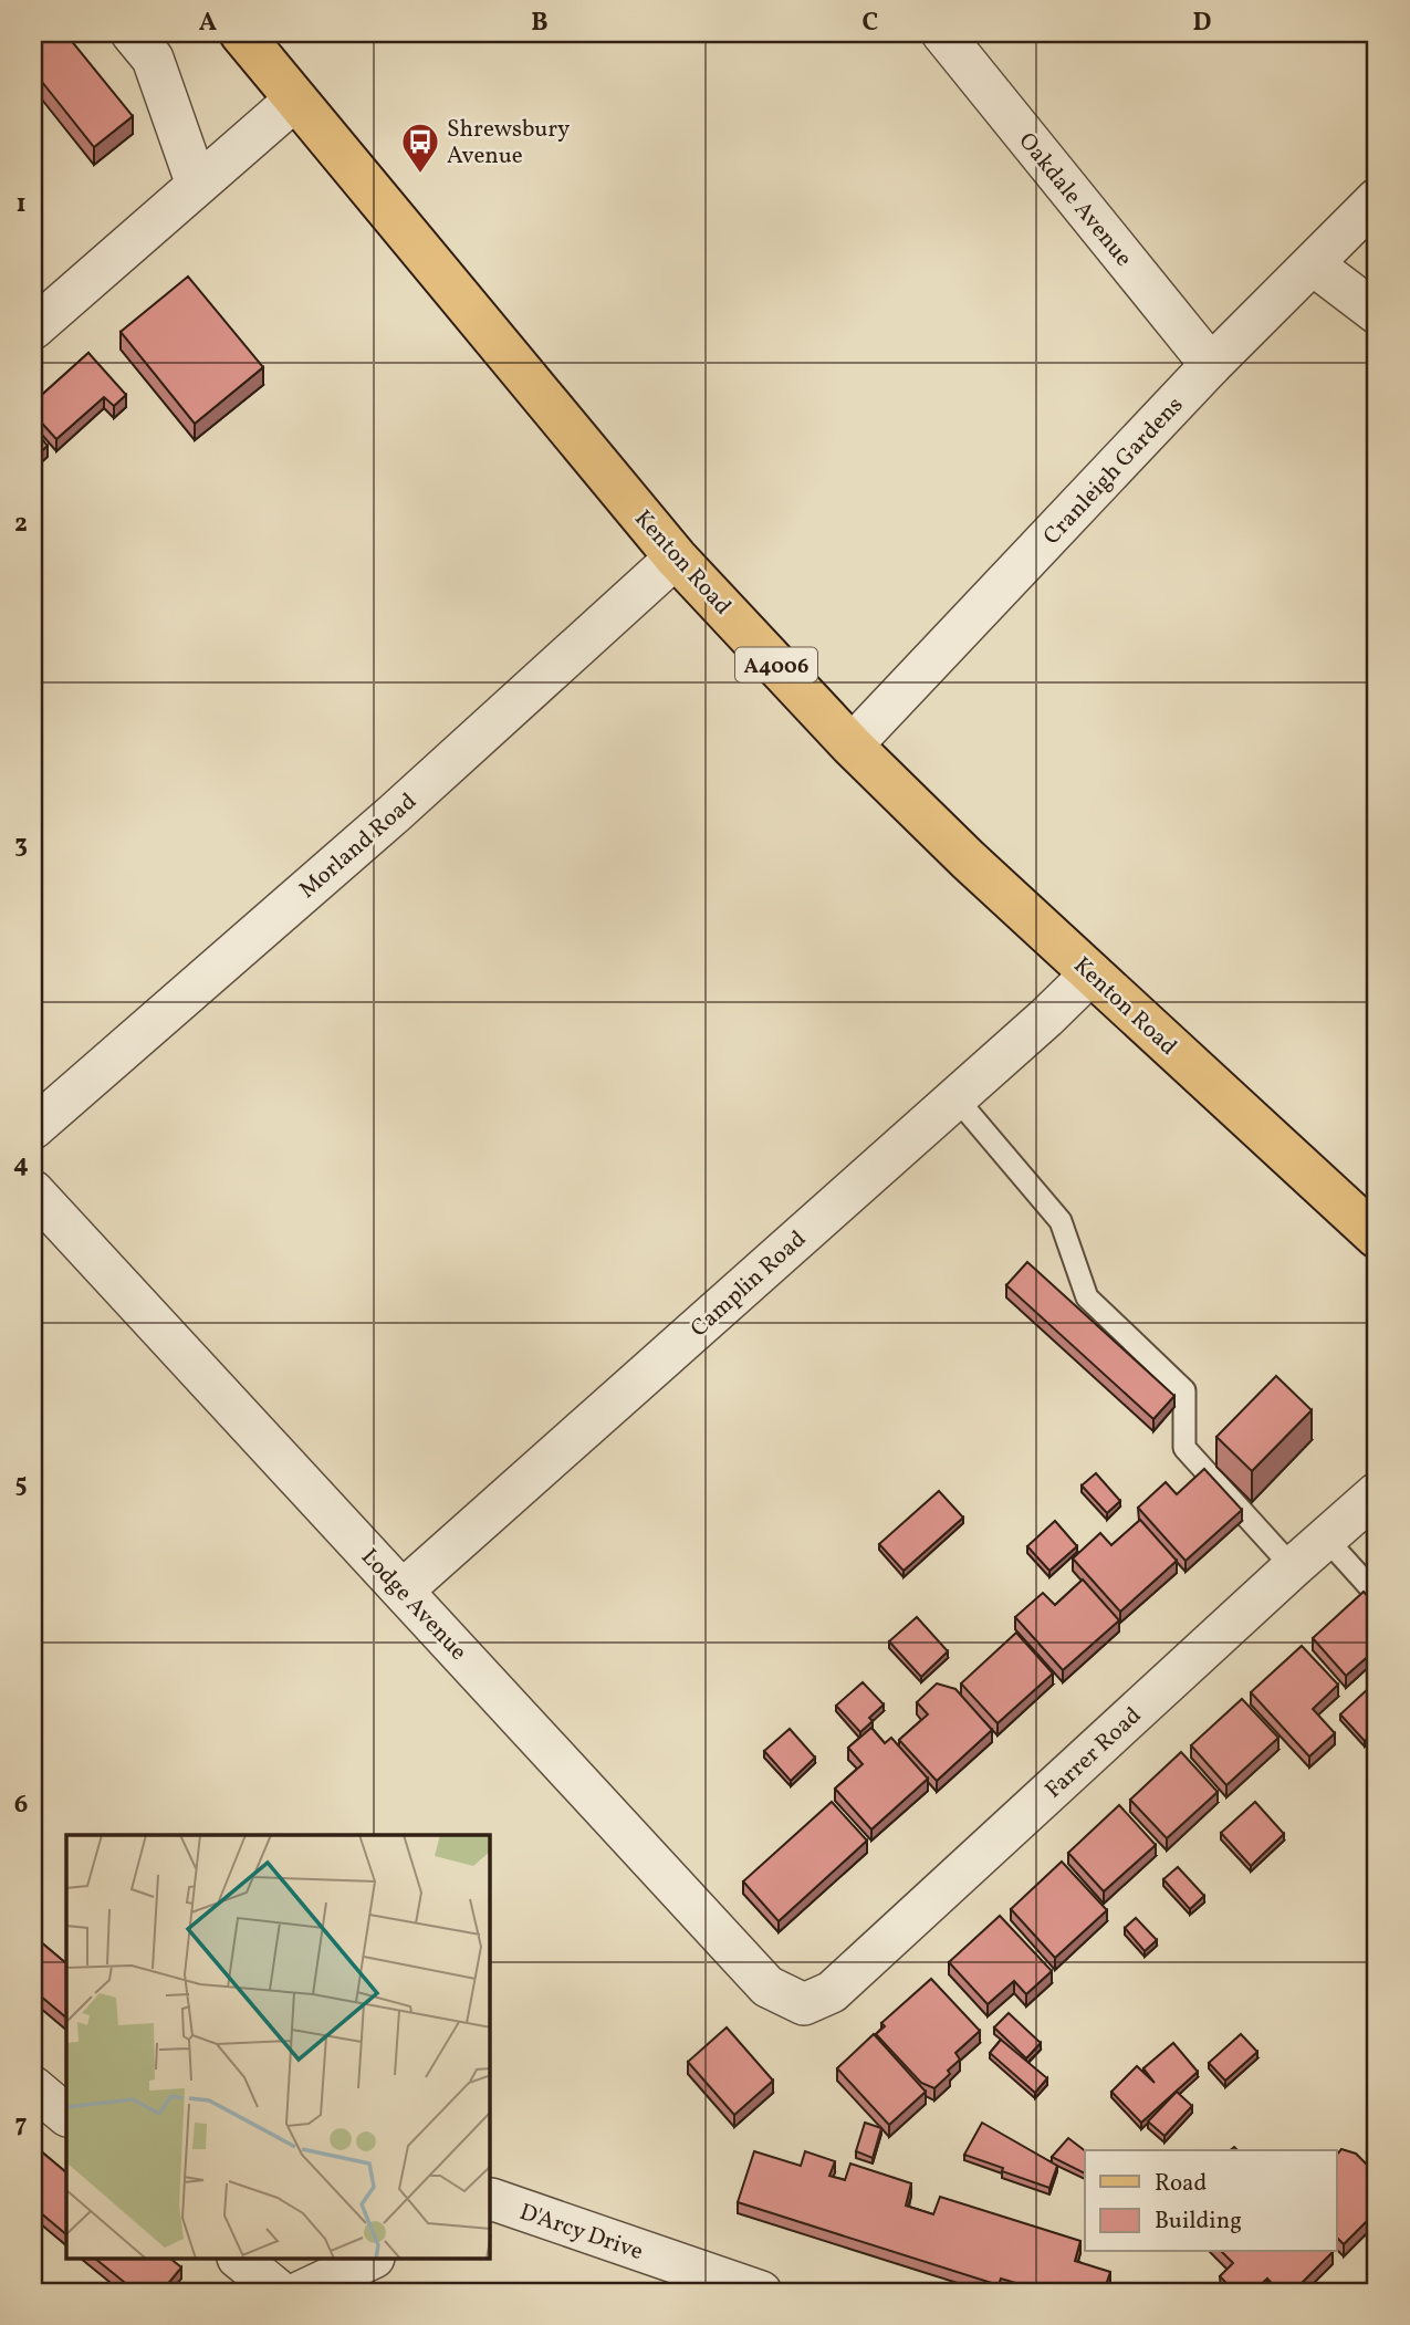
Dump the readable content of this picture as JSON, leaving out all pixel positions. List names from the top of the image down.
{
  "streets": {
    "main road": ["Kenton Road", "A4006"],
    "street": [
      "Oakdale Avenue",
      "Cranleigh Gardens",
      "Morland Road",
      "Camplin Road",
      "Lodge Avenue",
      "Farrer Road",
      "D'Arcy Drive"
    ]
  },
  "crossings": [
    ["Oakdale Avenue", "Cranleigh Gardens"],
    ["Cranleigh Gardens", "Kenton Road"],
    ["Kenton Road", "Morland Road"],
    ["Kenton Road", "Camplin Road"],
    ["Camplin Road", "Lodge Avenue"],
    ["Lodge Avenue", "Farrer Road"]
  ],
  "places": {
    "bus stop": ["Shrewsbury Avenue"]
  },
  "legend": ["Road", "Building"],
  "grid": {
    "columns": [
      "A",
      "B",
      "C",
      "D"
    ],
    "rows": [
      "1",
      "2",
      "3",
      "4",
      "5",
      "6",
      "7"
    ]
  }
}
